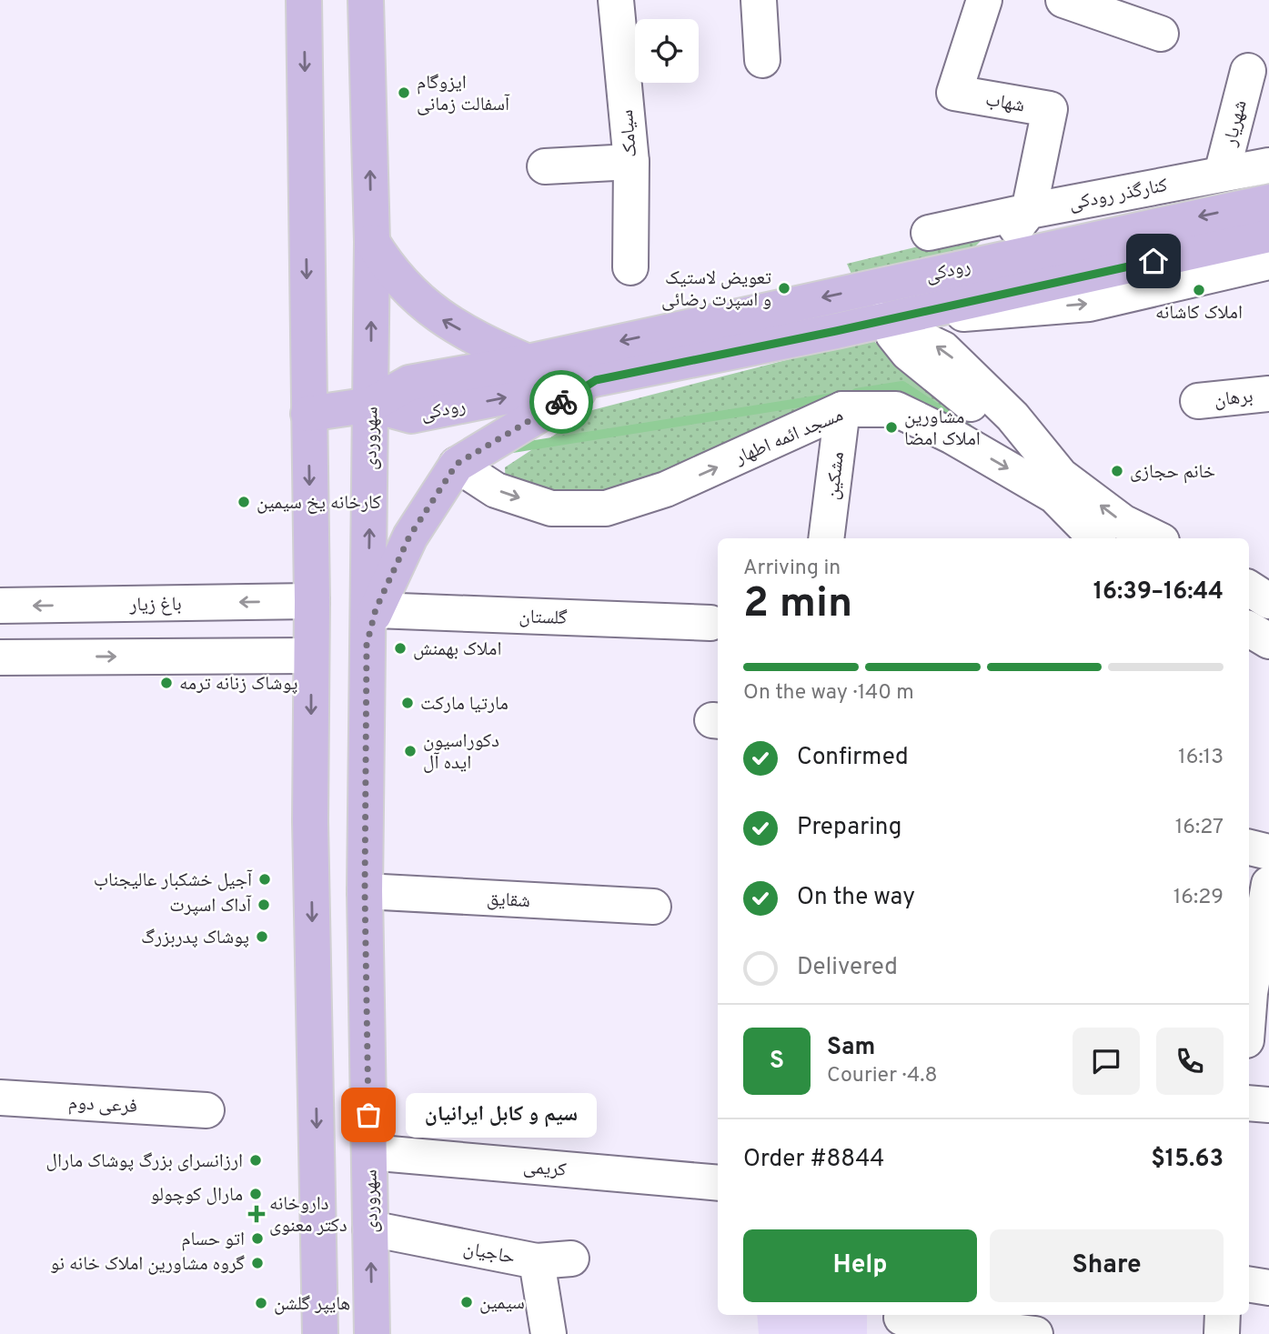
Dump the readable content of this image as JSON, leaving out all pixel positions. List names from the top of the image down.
{
  "streets": {
    "main road": ["رودکی", "سهروردی"],
    "street": [
      "شهاب",
      "شهریار",
      "سیامک",
      "کنارگذر رودکی",
      "برهان",
      "مسجد ائمه اطهار",
      "مشکین",
      "باغ زیار",
      "گلستان",
      "شقایق",
      "فرعی دوم",
      "کریمی",
      "حاجیان"
    ]
  },
  "crossings": [
    ["شهاب", "کنارگذر رودکی"],
    ["شهریار", "کنارگذر رودکی"],
    ["رودکی", "مسجد ائمه اطهار"],
    ["رودکی", "سهروردی"],
    ["مسجد ائمه اطهار", "مشکین"],
    ["سهروردی", "شقایق"],
    ["سهروردی", "کریمی"],
    ["سهروردی", "حاجیان"]
  ],
  "places": {
    "other": [
      "ایزوگام آسفالت زمانی",
      "تعویض لاستیک و اسپرت رضائی",
      "املاک کاشانه",
      "مشاورین املاک امضا",
      "خانم حجازی",
      "کارخانه یخ سیمین",
      "املاک بهمنش",
      "پوشاک زنانه ترمه",
      "مارتیا مارکت",
      "دکوراسیون ایده آل",
      "آجیل خشکبار عالیجناب",
      "آداک اسپرت",
      "پوشاک پدربزرگ",
      "سیم و کابل ایرانیان",
      "ارزانسرای بزرگ پوشاک مارال",
      "مارال کوچولو",
      "اتو حسام",
      "گروه مشاورین املاک خانه نو",
      "سیمین",
      "هایپر گلشن"
    ],
    "health": ["داروخانه دکتر معنوی"]
  },
  "page": {
    "heading": ["2 min", "Arriving in", "16:39–16:44"],
    "panel": [
      "Sam",
      "Courier · 4.8",
      "Order #8844",
      "$15.63"
    ],
    "bar": "On the way · 140 m",
    "list": [
      ["Confirmed", "16:13"],
      ["Preparing", "16:27"],
      ["On the way", "16:29"],
      "Delivered"
    ],
    "round": "S",
    "bubble": "سیم و کابل ایرانیان",
    "buttons": ["Help", "Share"]
  }
}
